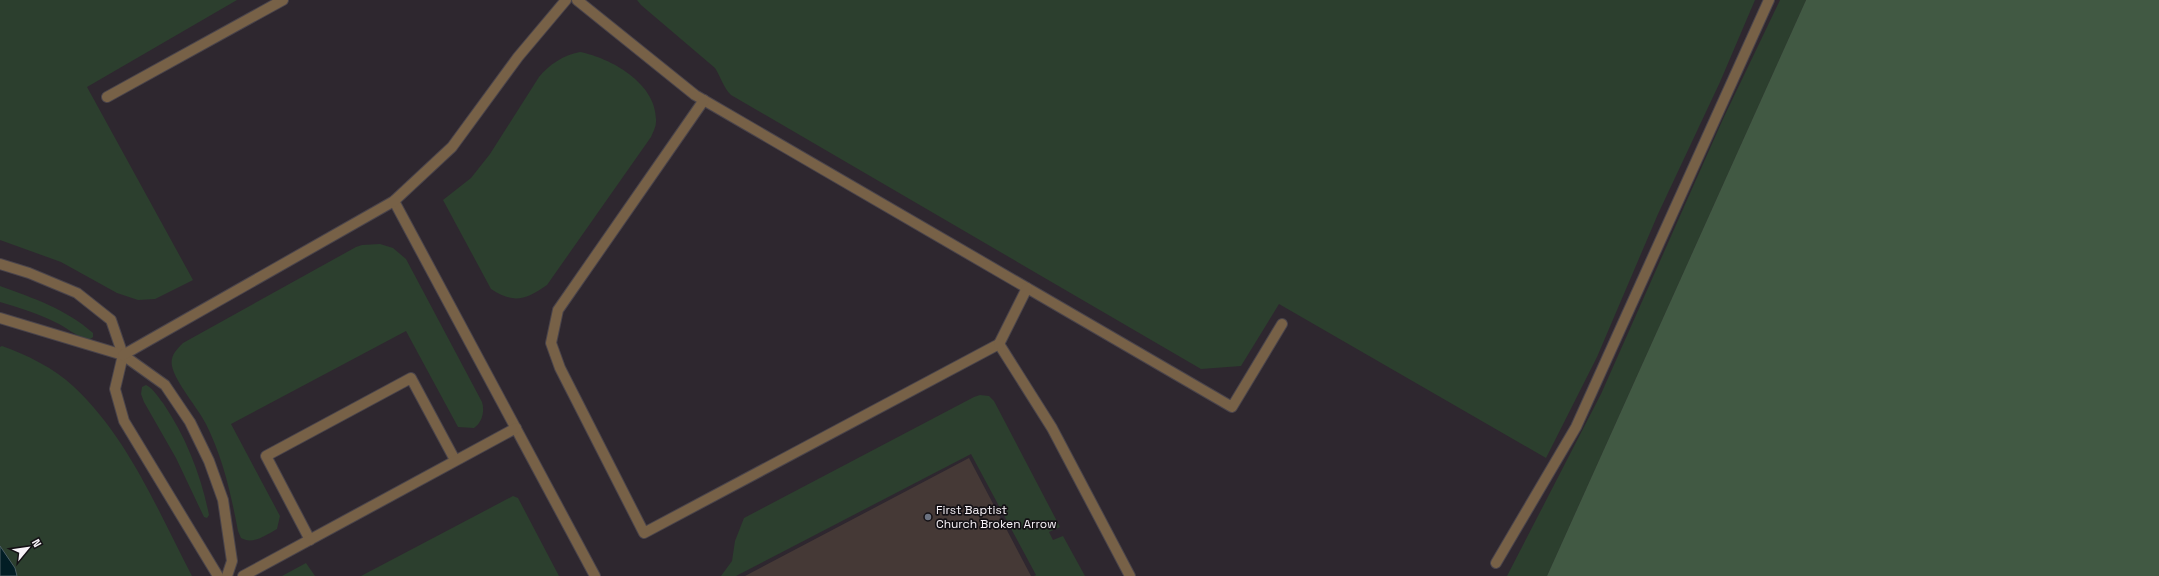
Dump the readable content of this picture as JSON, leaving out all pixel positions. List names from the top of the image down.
{
  "places": ["First Baptist Church Broken Arrow"],
  "north": "top right"
}
